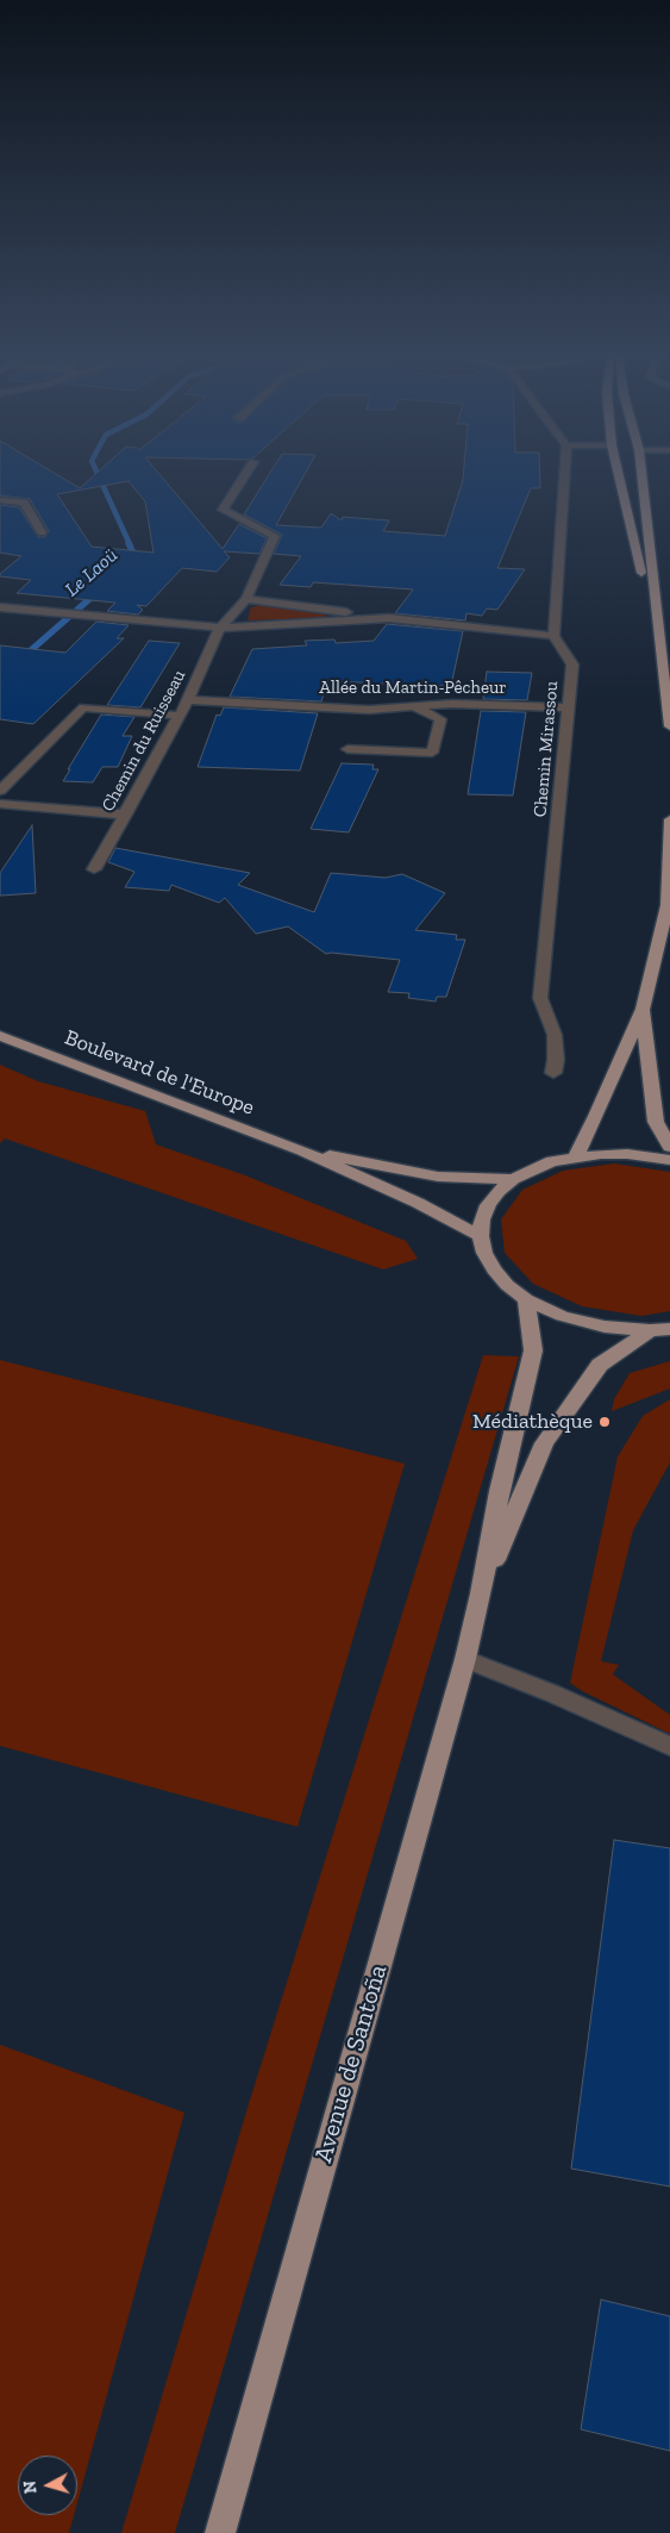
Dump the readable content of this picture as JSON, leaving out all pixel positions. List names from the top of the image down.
{
  "streets": {
    "main road": ["Boulevard de l'Europe", "Avenue de Santoña"],
    "street": ["Allée du Martin-Pêcheur", "Chemin du Ruisseau", "Chemin Mirassou"]
  },
  "crossings": [
    ["Allée du Martin-Pêcheur", "Chemin du Ruisseau"],
    ["Allée du Martin-Pêcheur", "Chemin Mirassou"]
  ],
  "water": ["Le Laoü"],
  "places": ["Médiathèque"],
  "north": "left"
}
